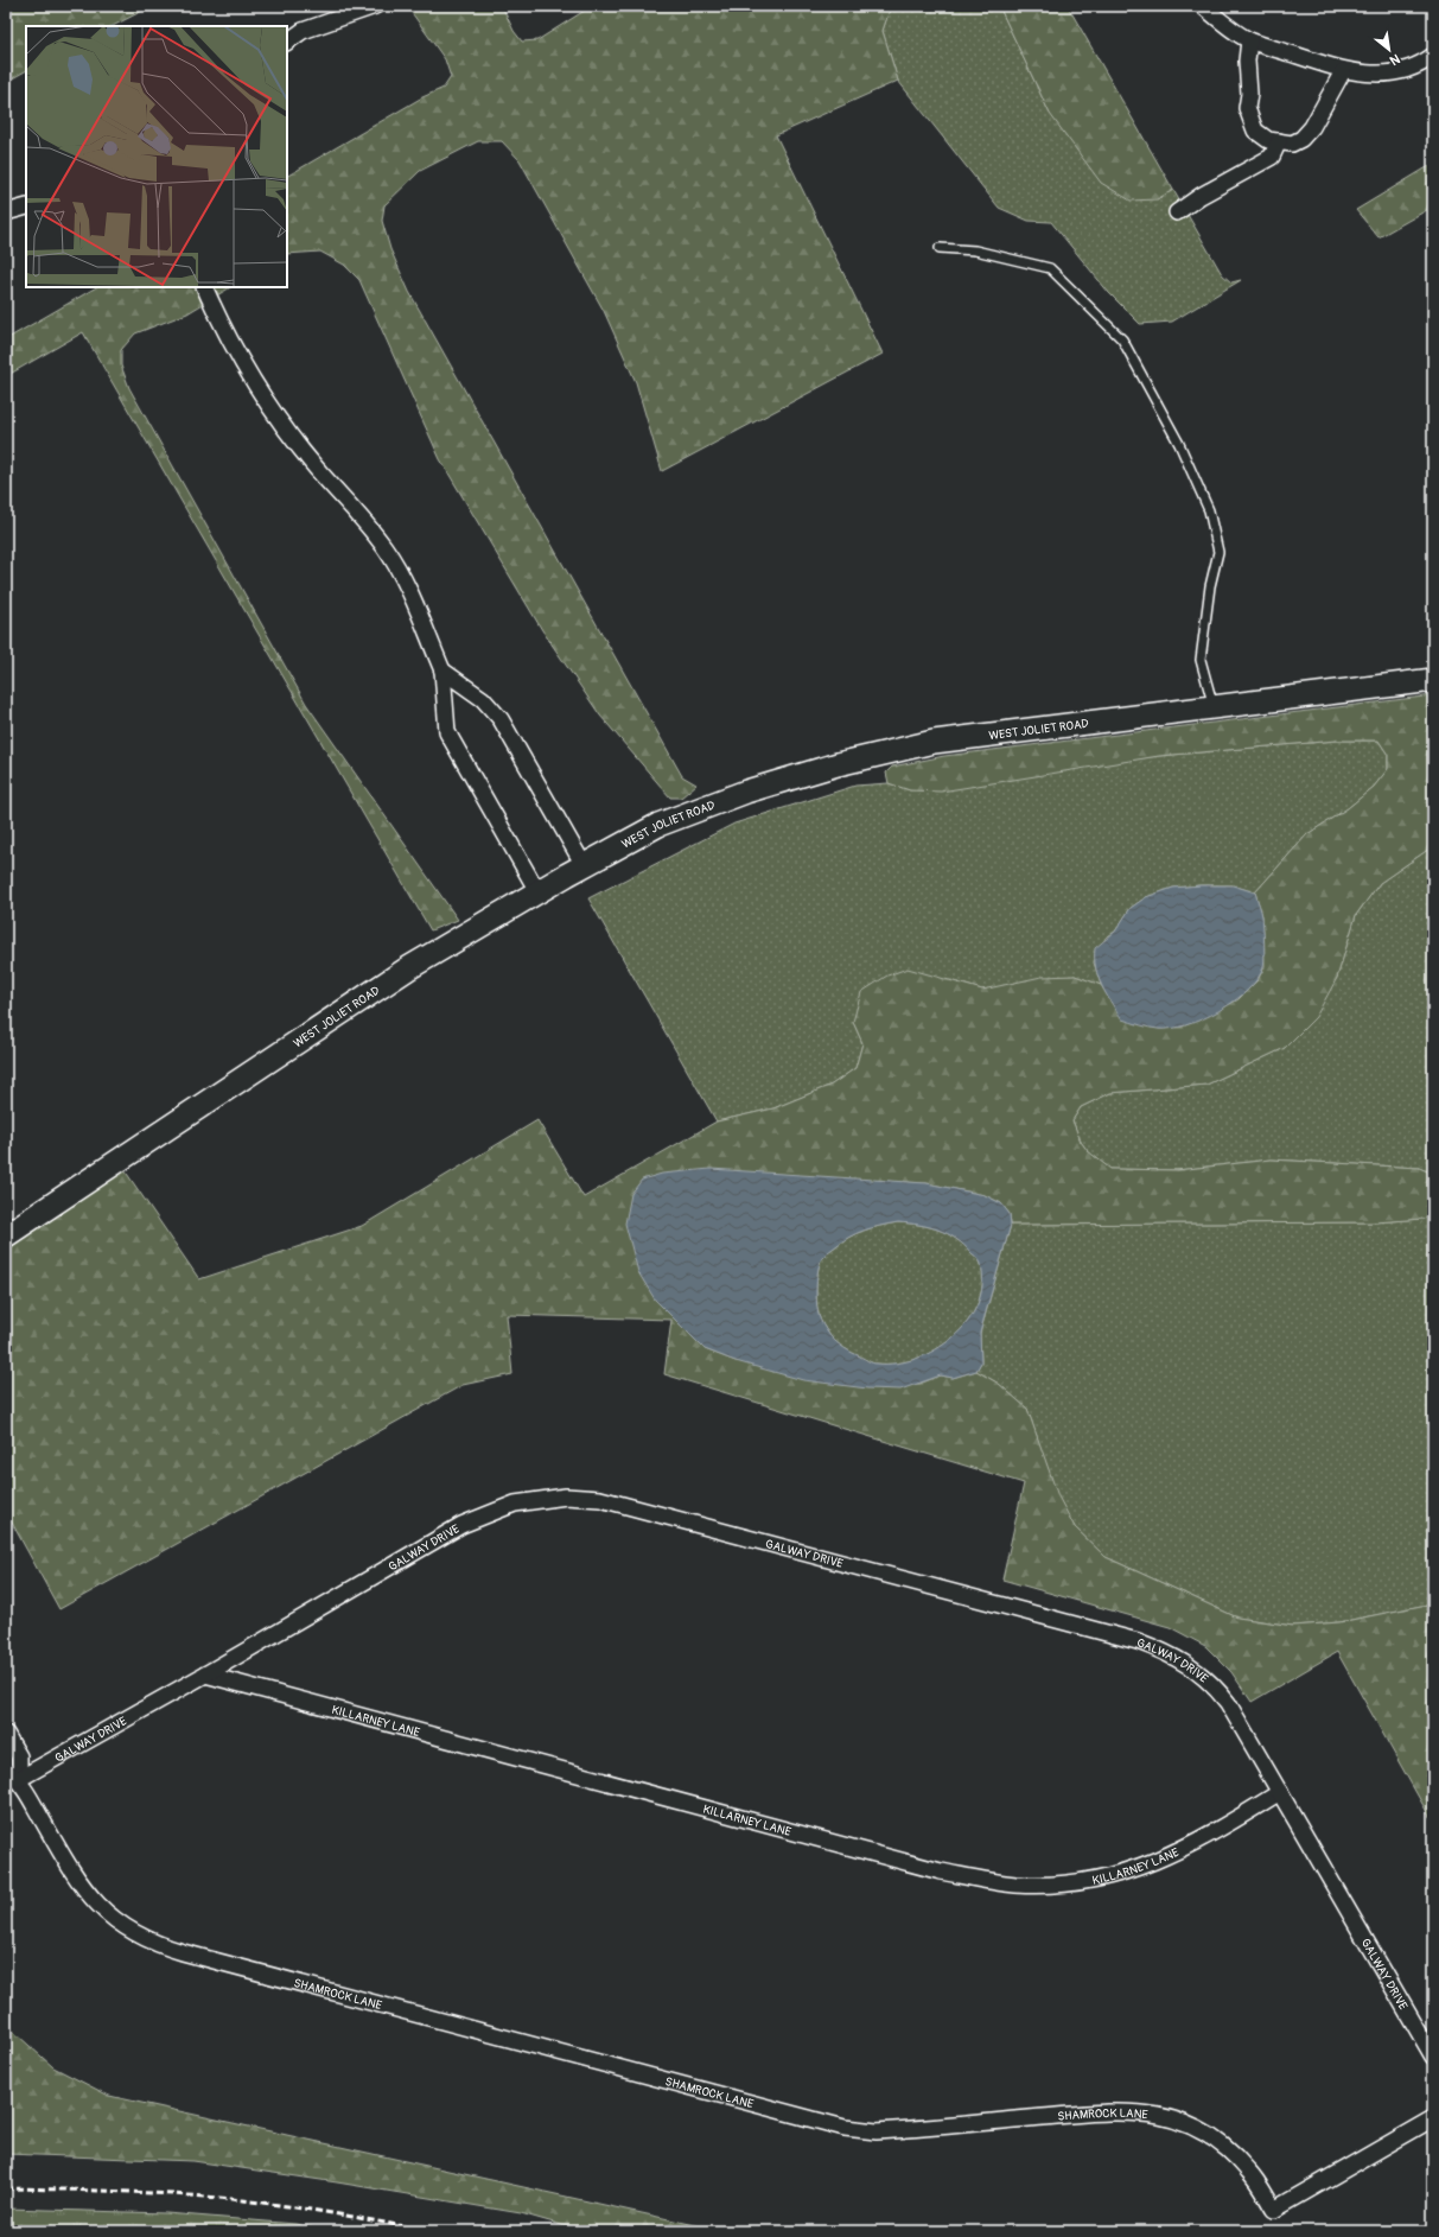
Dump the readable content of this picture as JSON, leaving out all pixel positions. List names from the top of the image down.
{
  "streets": {
    "main road": ["WEST JOLIET ROAD"],
    "street": ["GALWAY DRIVE", "KILLARNEY LANE", "SHAMROCK LANE"]
  },
  "crossings": [
    ["GALWAY DRIVE", "KILLARNEY LANE"],
    ["GALWAY DRIVE", "SHAMROCK LANE"]
  ],
  "north": "bottom right"
}
